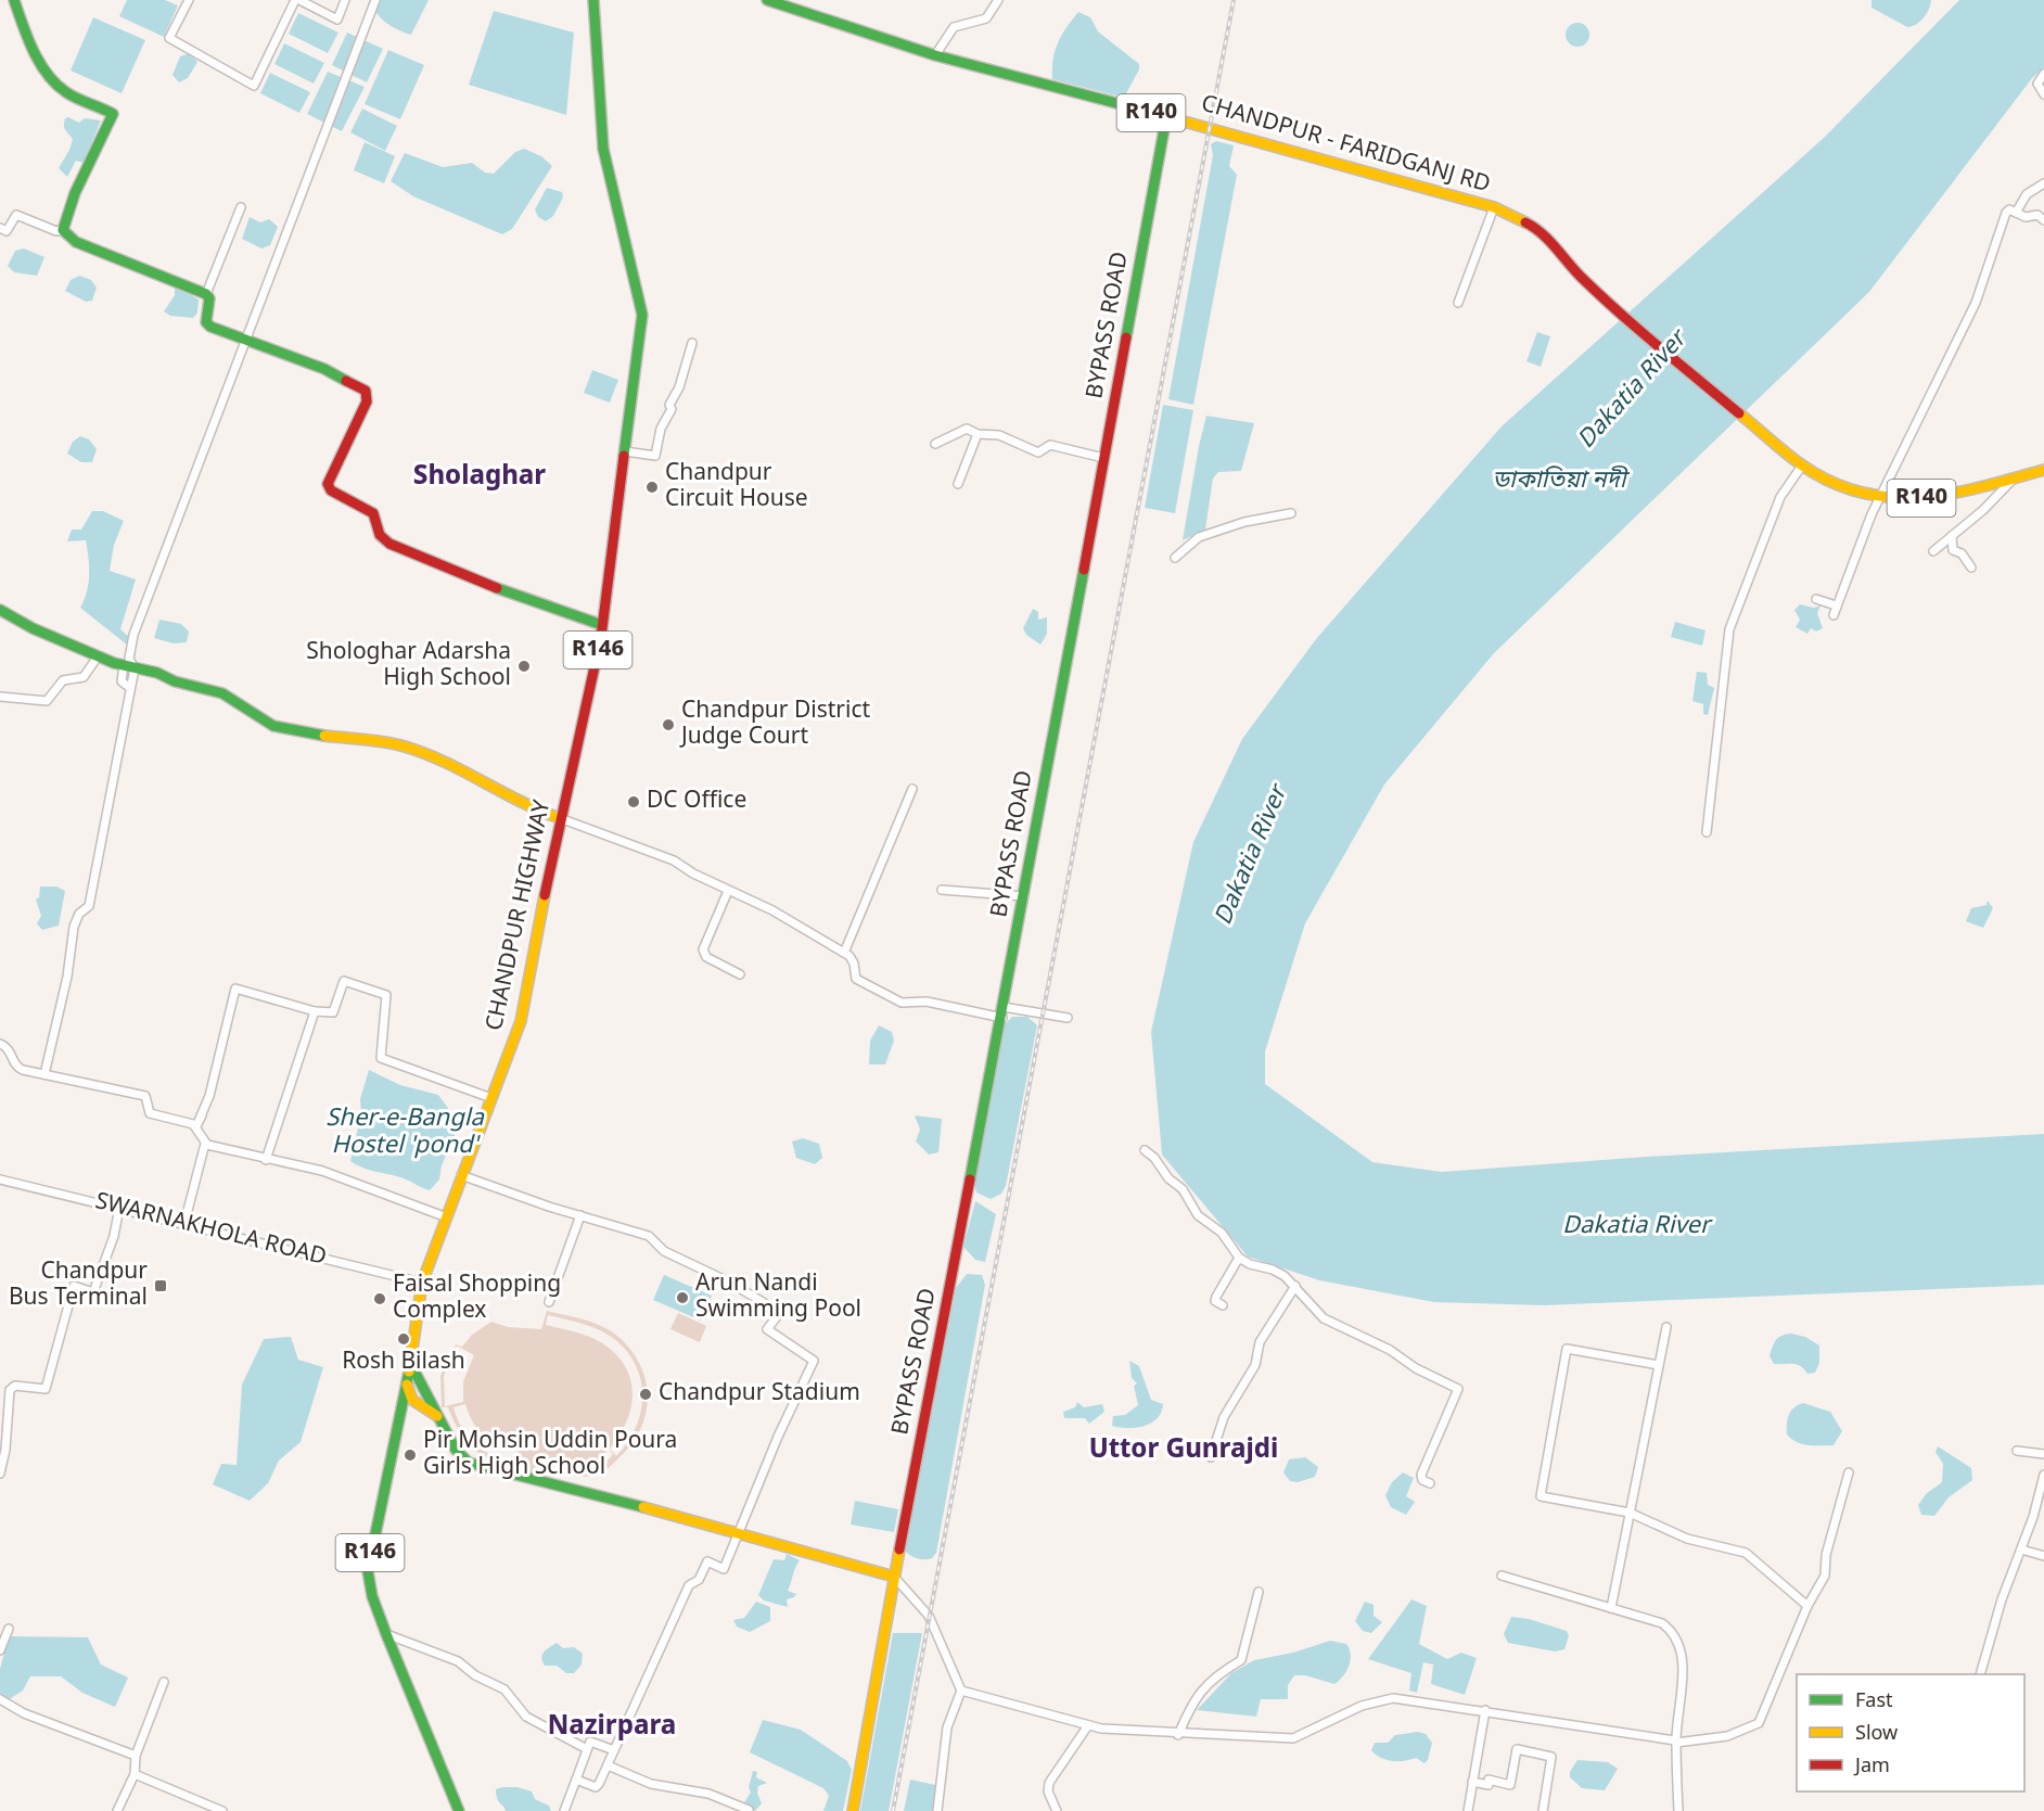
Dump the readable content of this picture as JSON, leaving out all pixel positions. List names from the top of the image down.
{
  "streets": {
    "street": [
      "R140",
      "CHANDPUR - FARIDGANJ RD",
      "BYPASS ROAD",
      "R146",
      "CHANDPUR HIGHWAY",
      "SWARNAKHOLA ROAD"
    ]
  },
  "crossings": [
    ["R140", "CHANDPUR - FARIDGANJ RD"],
    ["CHANDPUR - FARIDGANJ RD", "BYPASS ROAD"],
    ["CHANDPUR HIGHWAY", "SWARNAKHOLA ROAD"]
  ],
  "districts": ["Sholaghar", "Uttor Gunrajdi", "Nazirpara"],
  "water": ["Dakatia River", "ডাকাতিয়া নদী", "Sher-e-Bangla Hostel 'pond'"],
  "places": {
    "other": [
      "Chandpur Circuit House",
      "Shologhar Adarsha High School",
      "Chandpur District Judge Court",
      "DC Office",
      "Arun Nandi Swimming Pool",
      "Faisal Shopping Complex",
      "Rosh Bilash",
      "Chandpur Stadium",
      "Pir Mohsin Uddin Poura Girls High School"
    ],
    "transit": ["Chandpur Bus Terminal"]
  },
  "legend": ["Fast", "Slow", "Jam"]
}
